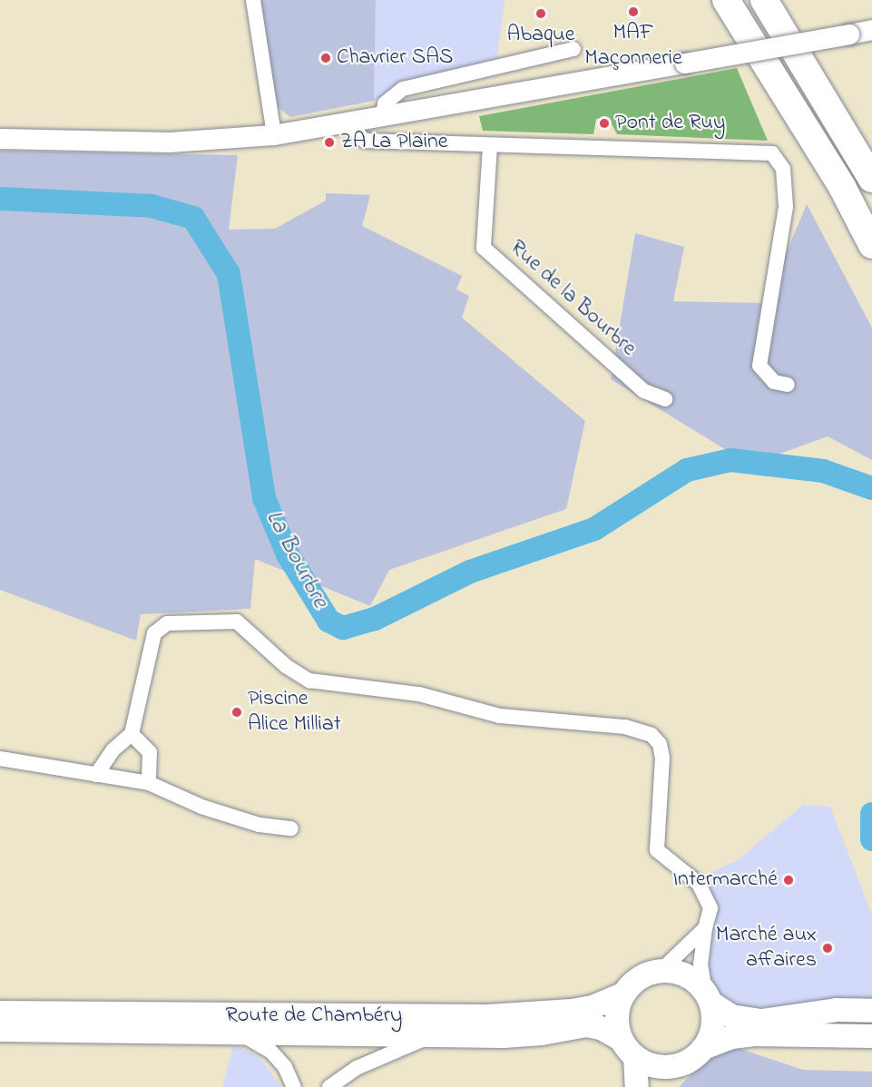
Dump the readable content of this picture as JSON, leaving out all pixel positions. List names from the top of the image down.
{
  "streets": {
    "main road": ["Route de Chambéry"],
    "street": ["Rue de la Bourbre"]
  },
  "water": ["La Bourbre"],
  "places": [
    "MAF Maçonnerie",
    "Abaque",
    "Chavrier SAS",
    "Pont de Ruy",
    "ZA La Plaine",
    "Piscine Alice Milliat",
    "Intermarché",
    "Marché aux affaires"
  ]
}
